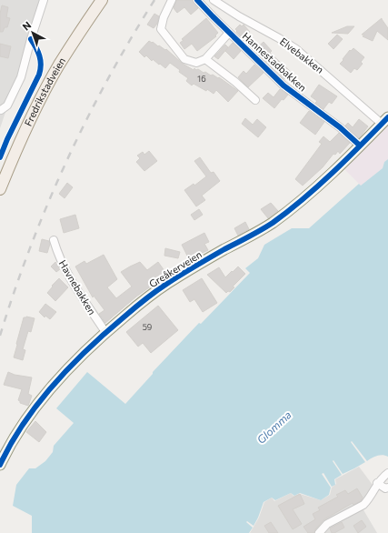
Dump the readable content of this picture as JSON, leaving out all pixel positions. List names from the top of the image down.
{
  "streets": {
    "main road": ["Fredrikstadveien", "Greåkerveien"],
    "street": ["Elvebakken", "Hannestadbakken", "Havnebakken"]
  },
  "crossings": [
    ["Elvebakken", "Greåkerveien"],
    ["Hannestadbakken", "Greåkerveien"],
    ["Greåkerveien", "Havnebakken"]
  ],
  "water": ["Glomma"],
  "house_numbers": ["16", "59"],
  "north": "top left"
}
